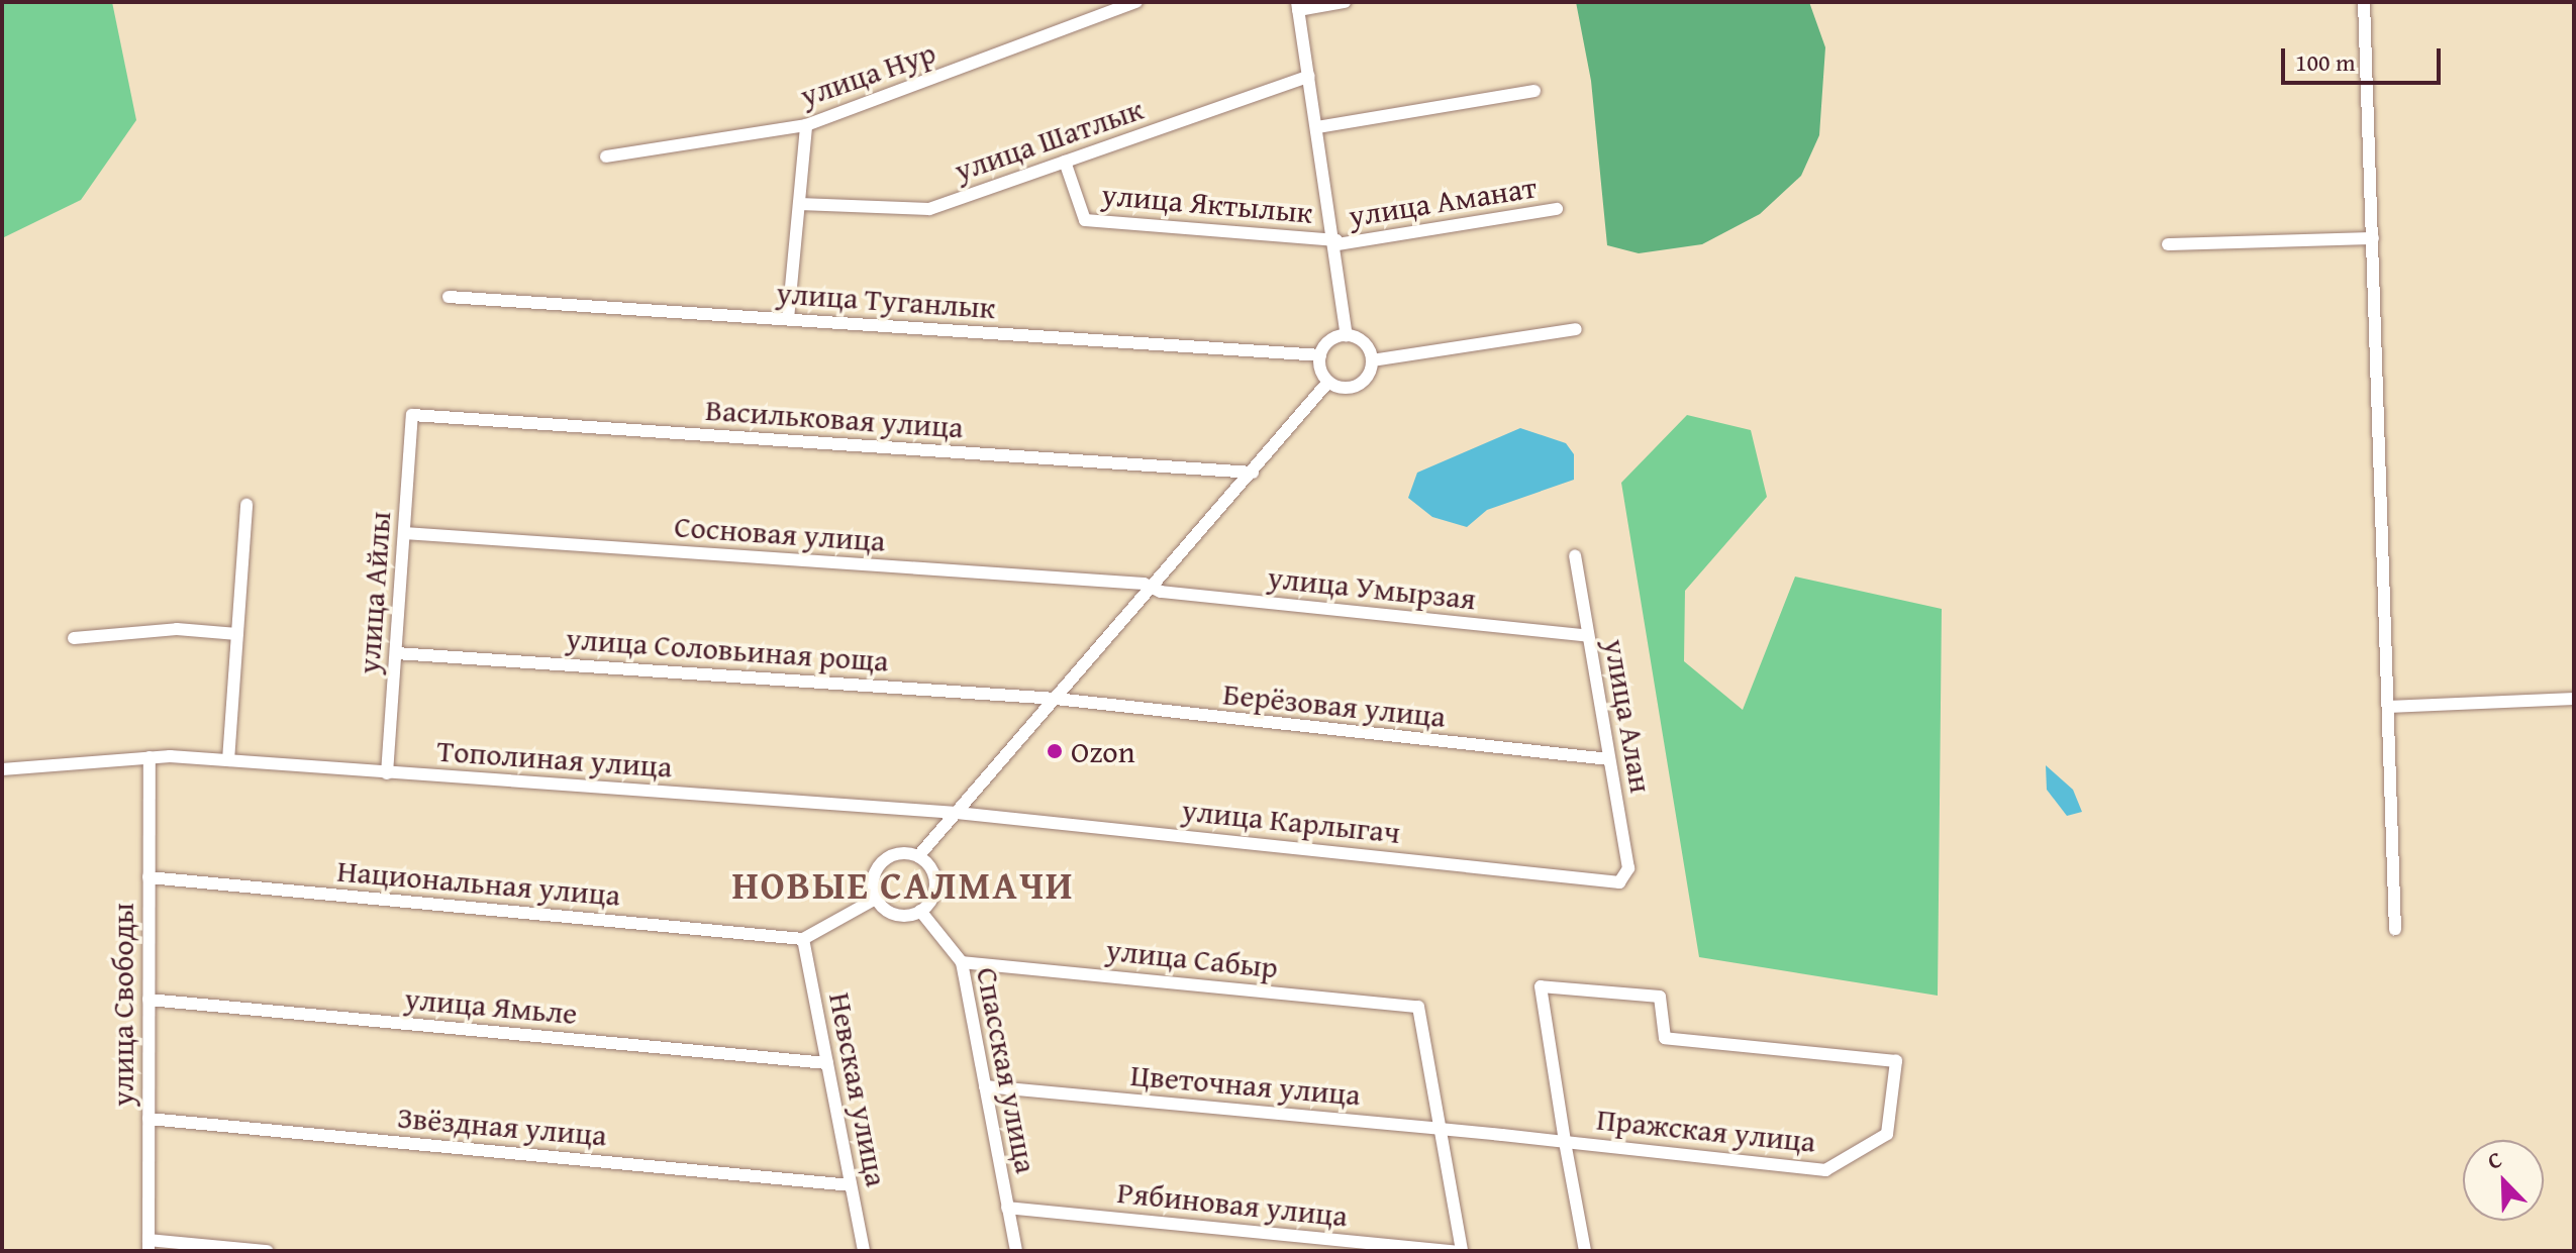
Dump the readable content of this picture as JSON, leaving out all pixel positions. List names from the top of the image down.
{
  "streets": {
    "street": [
      "улица Нур",
      "улица Шатлык",
      "улица Аманат",
      "улица Яктылык",
      "улица Туганлык",
      "Васильковая улица",
      "Сосновая улица",
      "улица Умырзая",
      "улица Айлы",
      "улица Соловьиная роща",
      "Берёзовая улица",
      "улица Алан",
      "Тополиная улица",
      "улица Карлыгач",
      "Национальная улица",
      "улица Сабыр",
      "улица Свободы",
      "улица Ямьле",
      "Спасская улица",
      "Цветочная улица",
      "Невская улица",
      "Звёздная улица",
      "Пражская улица",
      "Рябиновая улица"
    ]
  },
  "crossings": [
    ["улица Шатлык", "улица Яктылык"],
    ["улица Аманат", "улица Яктылык"],
    ["Васильковая улица", "улица Айлы"],
    ["Сосновая улица", "улица Умырзая"],
    ["Сосновая улица", "улица Айлы"],
    ["улица Умырзая", "улица Алан"],
    ["улица Айлы", "улица Соловьиная роща"],
    ["улица Айлы", "Тополиная улица"],
    ["улица Соловьиная роща", "Берёзовая улица"],
    ["Берёзовая улица", "улица Алан"],
    ["улица Алан", "улица Карлыгач"],
    ["Тополиная улица", "улица Карлыгач"],
    ["Тополиная улица", "улица Свободы"],
    ["Национальная улица", "улица Свободы"],
    ["Национальная улица", "Невская улица"],
    ["улица Сабыр", "Спасская улица"],
    ["улица Сабыр", "Цветочная улица"],
    ["улица Свободы", "улица Ямьле"],
    ["улица Свободы", "Звёздная улица"],
    ["улица Ямьле", "Невская улица"],
    ["Спасская улица", "Цветочная улица"],
    ["Спасская улица", "Рябиновая улица"],
    ["Цветочная улица", "Пражская улица"],
    ["Невская улица", "Звёздная улица"]
  ],
  "districts": ["НОВЫЕ САЛМАЧИ"],
  "places": ["Ozon"],
  "scale_bar": "100 m",
  "north": "top left"
}
